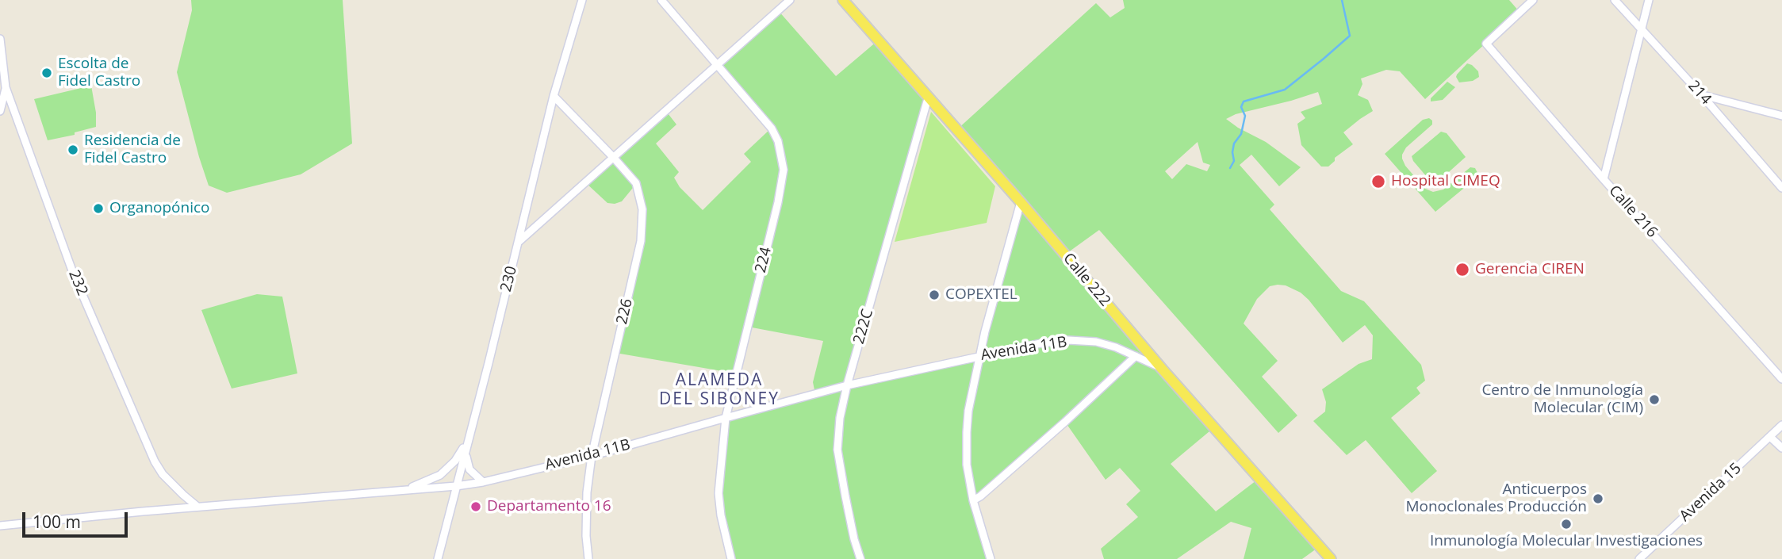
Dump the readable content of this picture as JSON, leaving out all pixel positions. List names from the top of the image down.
{
  "streets": {
    "main road": ["Calle 222"],
    "street": [
      "214",
      "Calle 216",
      "224",
      "230",
      "232",
      "226",
      "222C",
      "Avenida 11B",
      "Avenida 15"
    ]
  },
  "crossings": [
    ["224", "Avenida 11B"],
    ["230", "226"],
    ["230", "Avenida 11B"],
    ["Calle 222", "222C"],
    ["Calle 222", "Avenida 11B"],
    ["232", "Avenida 11B"],
    ["226", "Avenida 11B"],
    ["222C", "Avenida 11B"]
  ],
  "districts": ["ALAMEDA DEL SIBONEY"],
  "places": [
    "Escolta de Fidel Castro",
    "Residencia de Fidel Castro",
    "Hospital CIMEQ",
    "Organopónico",
    "Gerencia CIREN",
    "COPEXTEL",
    "Centro de Inmunología Molecular (CIM)",
    "Anticuerpos Monoclonales Producción",
    "Departamento 16",
    "Inmunología Molecular Investigaciones"
  ],
  "scale_bar": "100 m"
}
